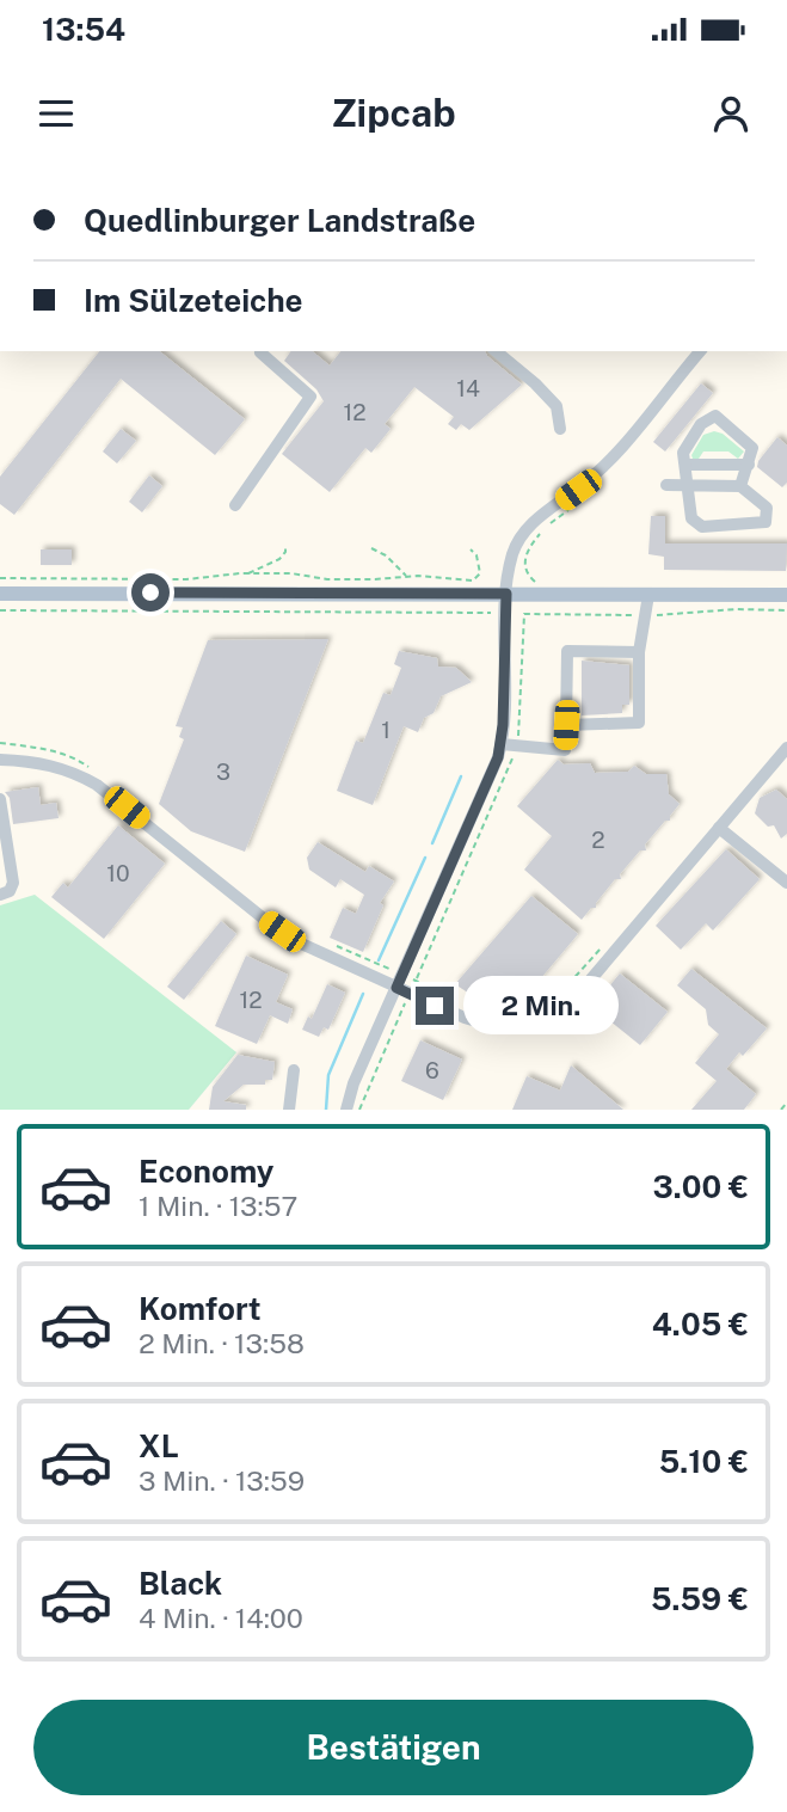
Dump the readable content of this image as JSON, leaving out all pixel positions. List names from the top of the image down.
{
  "house_numbers": [
    "14",
    "12",
    "1",
    "3",
    "2",
    "10",
    "12",
    "6"
  ],
  "page": {
    "status": "13:54",
    "header": "Zipcab",
    "banner": ["Quedlinburger Landstraße", "Im Sülzeteiche"],
    "bubble": "2 Min.",
    "list": [
      {
        "name": "Economy",
        "note": "1 Min. · 13:57",
        "value": "3.00 €"
      },
      {
        "name": "Komfort",
        "note": "2 Min. · 13:58",
        "value": "4.05 €"
      },
      {
        "name": "XL",
        "note": "3 Min. · 13:59",
        "value": "5.10 €"
      },
      {
        "name": "Black",
        "note": "4 Min. · 14:00",
        "value": "5.59 €"
      }
    ],
    "buttons": "Bestätigen"
  }
}
